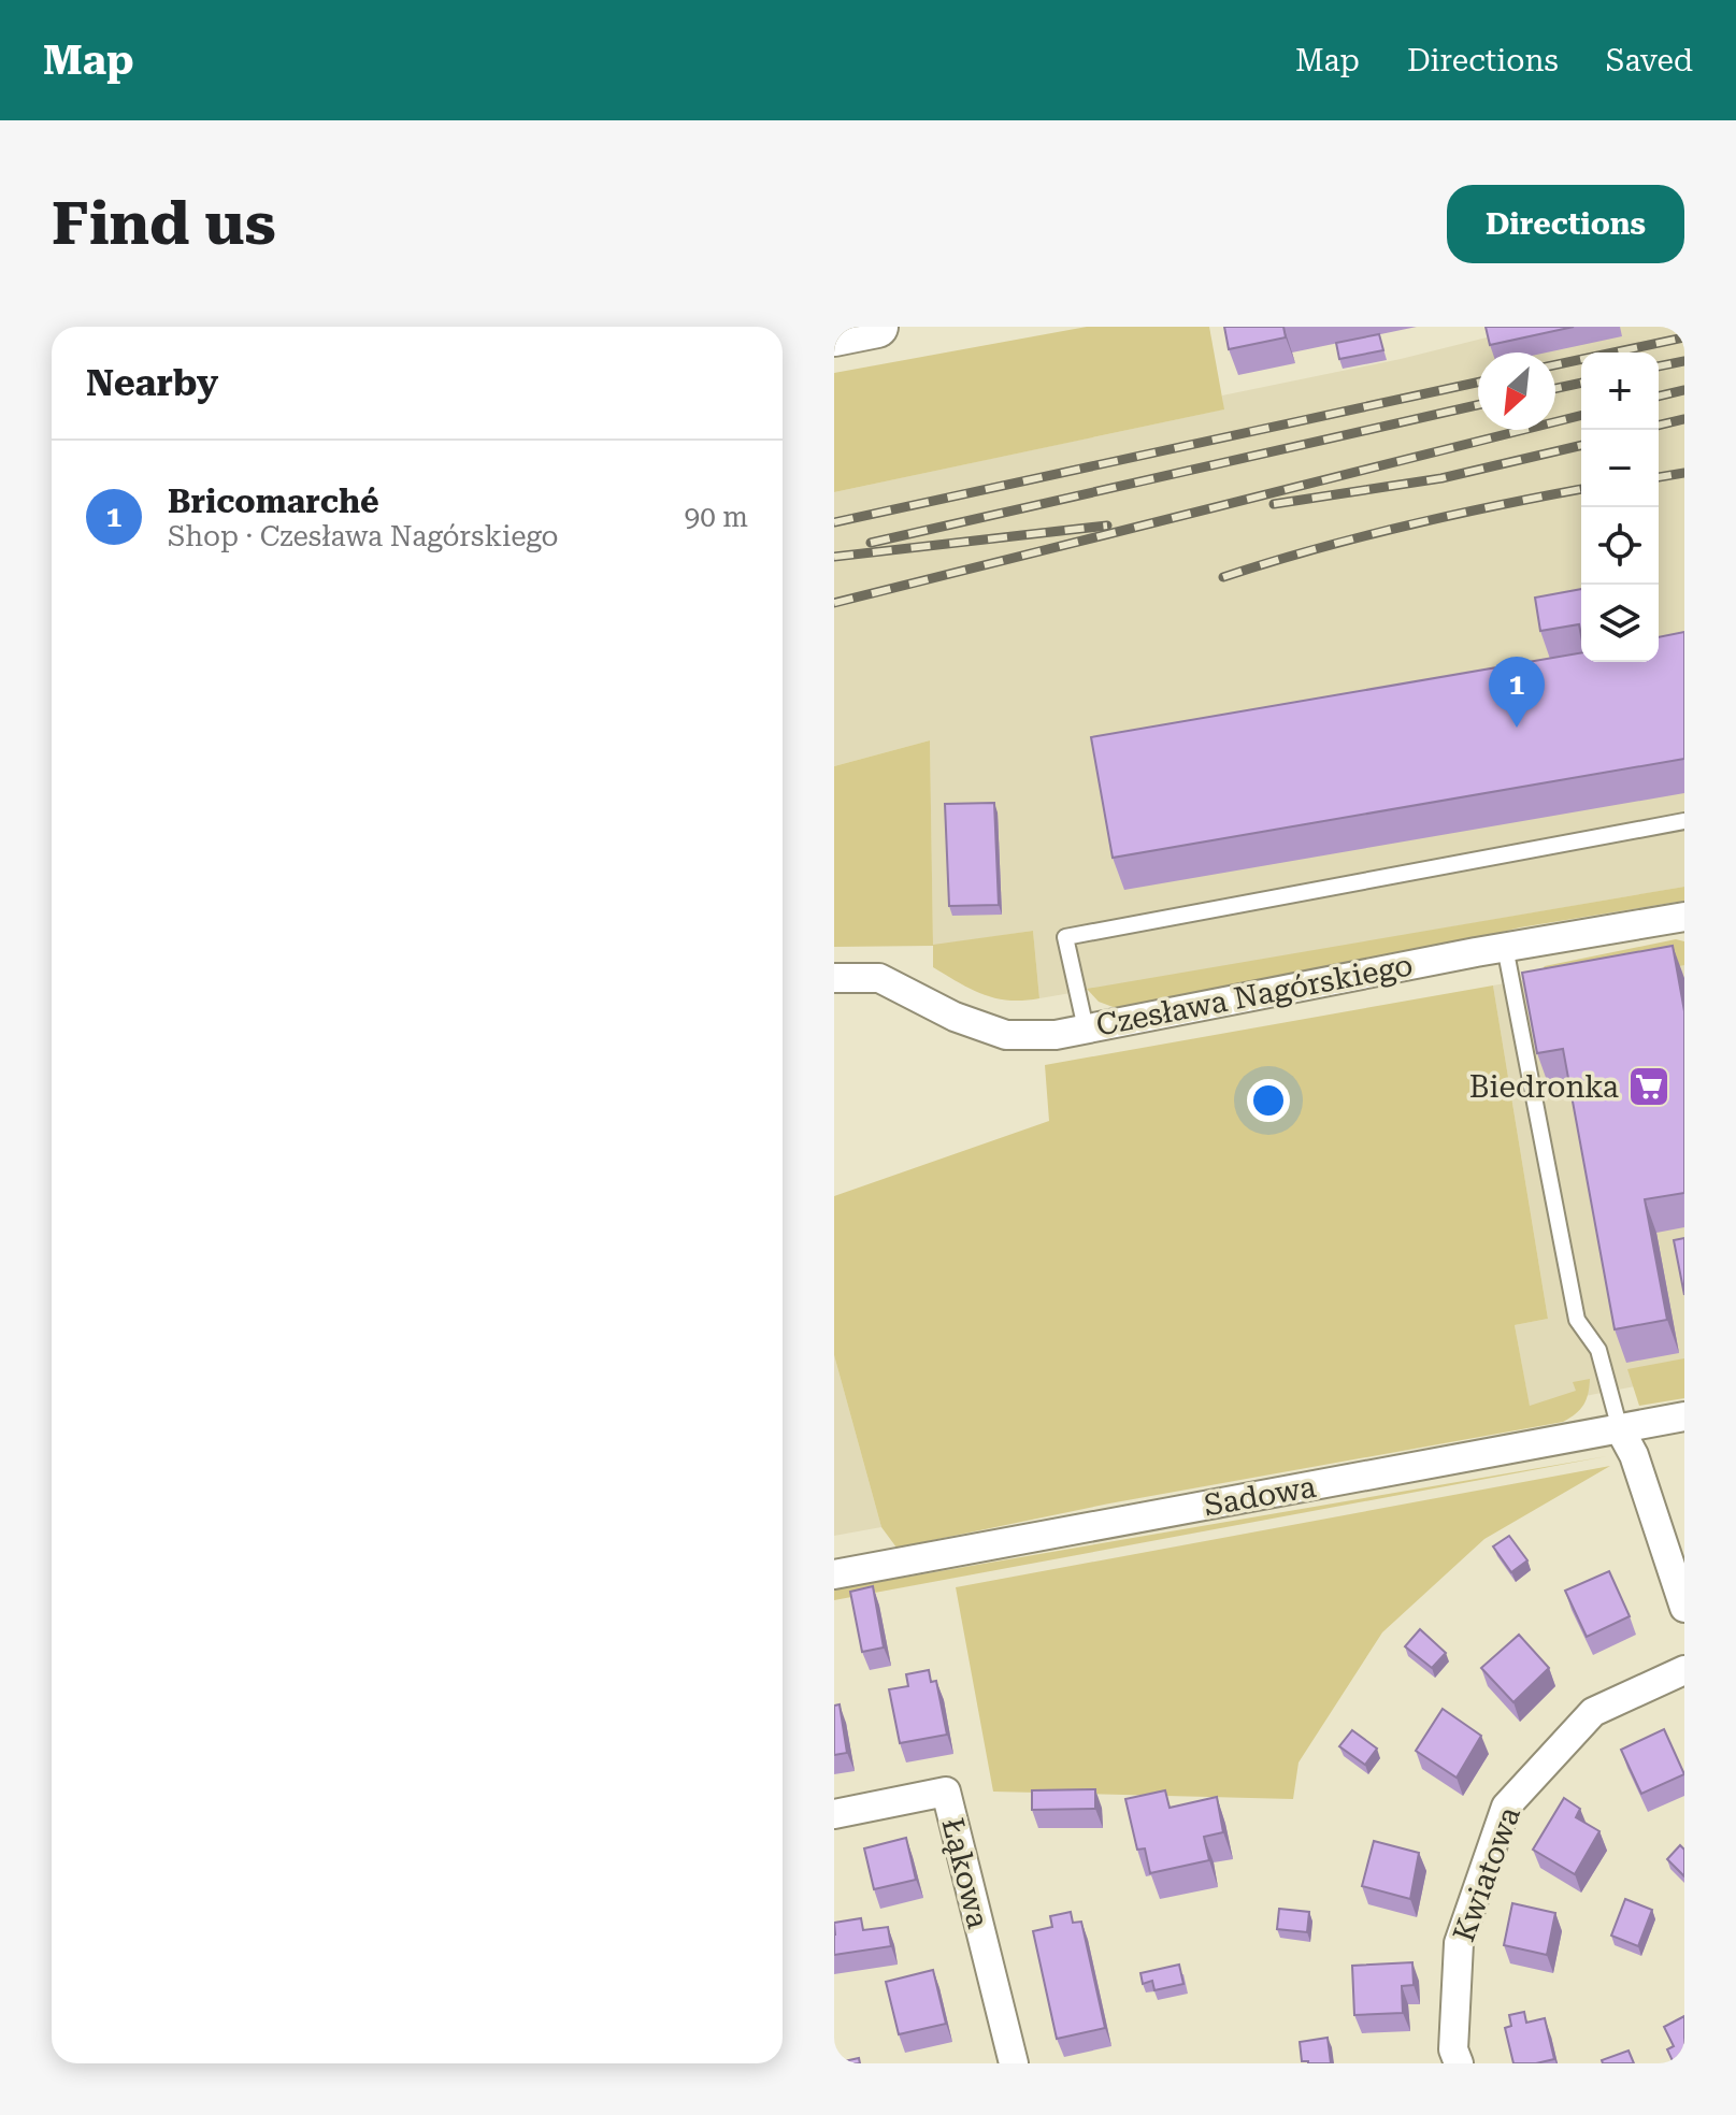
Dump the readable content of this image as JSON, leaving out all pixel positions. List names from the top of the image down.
{
  "streets": {
    "street": [
      "Czesława Nagórskiego",
      "Sadowa",
      "Łąkowa",
      "Kwiatowa"
    ]
  },
  "places": {
    "supermarket": ["Biedronka"]
  },
  "north": "bottom left",
  "page": {
    "header": "Map",
    "nav": ["Map", "Directions", "Saved"],
    "buttons": "Directions",
    "title": "Find us",
    "heading": "Nearby",
    "map_buttons": ["+", "−"],
    "list": [
      {
        "mark": "1",
        "name": "Bricomarché",
        "note": "Shop · Czesława Nagórskiego",
        "value": "90 m"
      }
    ],
    "pins": "1"
  }
}
